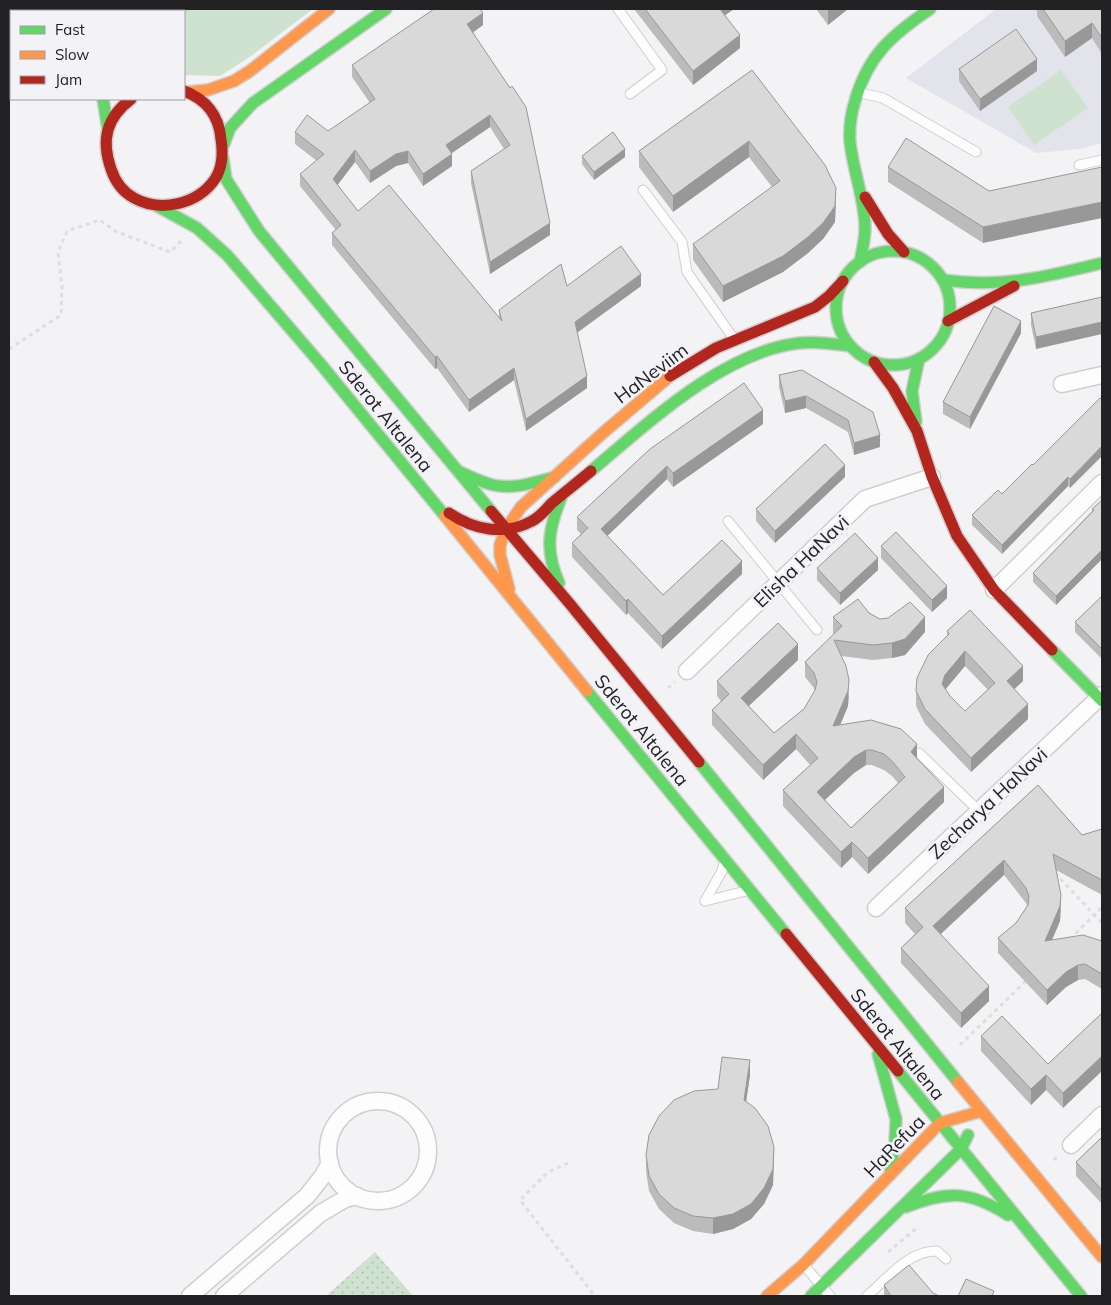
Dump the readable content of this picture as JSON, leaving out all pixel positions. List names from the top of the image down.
{
  "streets": {
    "main road": ["HaNeviim", "Sderot Altalena", "HaRefua"],
    "street": ["Elisha HaNavi", "Zecharya HaNavi"]
  },
  "crossings": [
    ["HaNeviim", "Sderot Altalena"],
    ["Sderot Altalena", "HaRefua"]
  ],
  "legend": ["Fast", "Slow", "Jam"]
}
